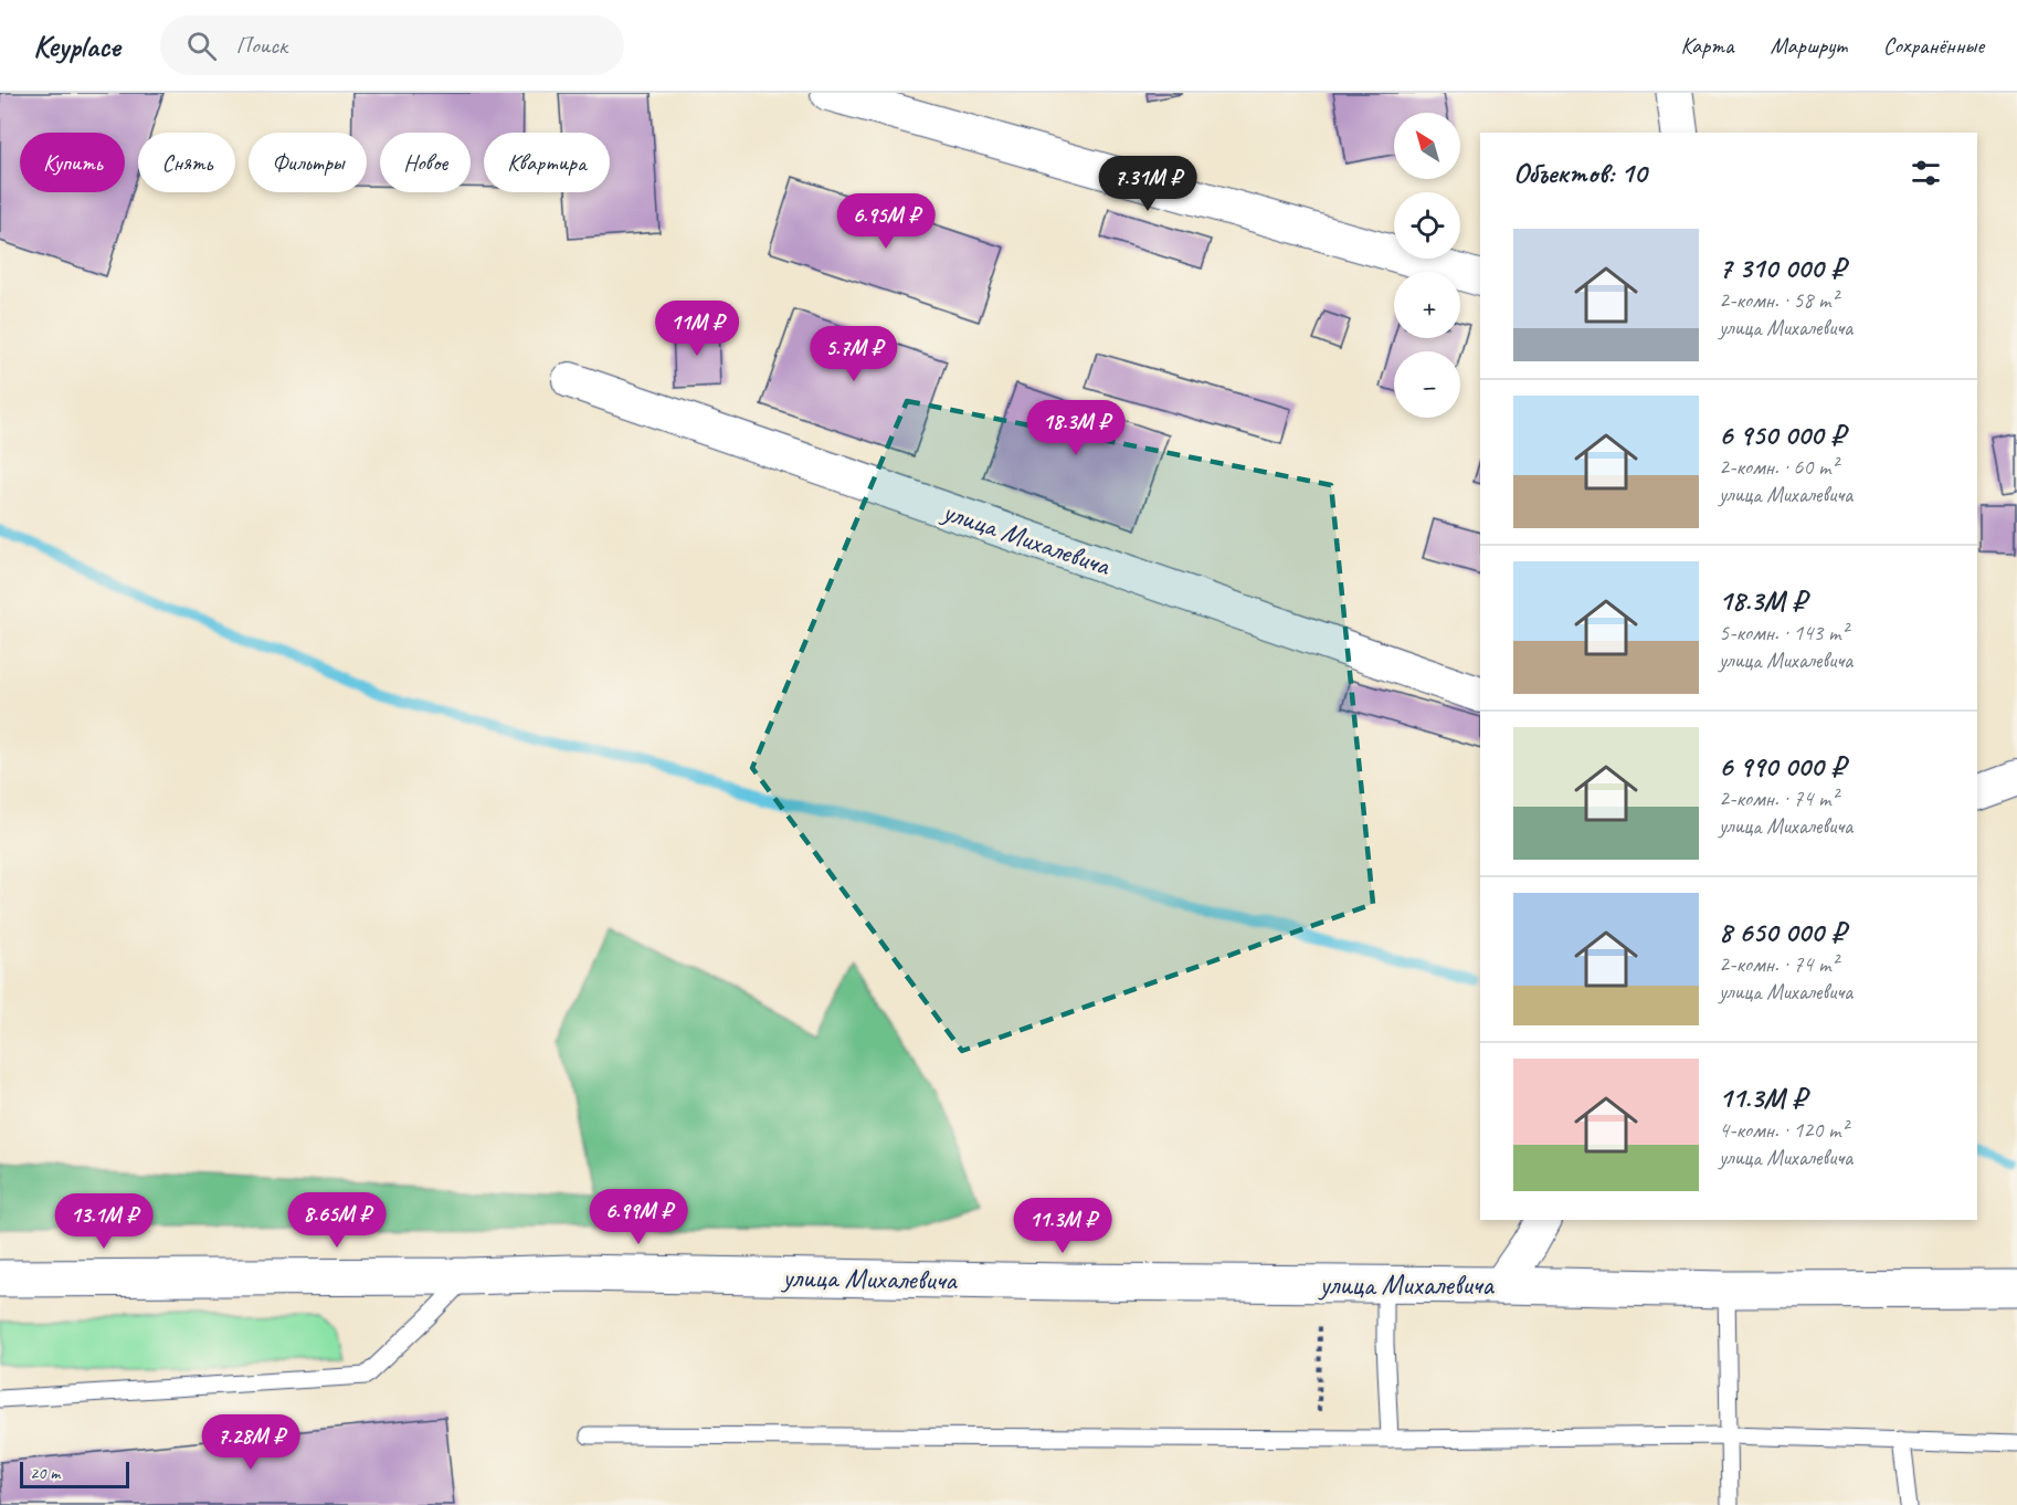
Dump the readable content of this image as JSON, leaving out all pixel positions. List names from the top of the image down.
{
  "streets": {
    "street": ["улица Михалевича"]
  },
  "scale_bar": "20 m",
  "north": "top left",
  "page": {
    "header": "Keyplace",
    "search": "Поиск",
    "nav": ["Карта", "Маршрут", "Сохранённые"],
    "map_buttons": ["+", "−"],
    "chip": [
      "Купить",
      "Снять",
      "Фильтры",
      "Новое",
      "Квартира"
    ],
    "heading": "Объектов: 10",
    "price": [
      "7.31M ₽",
      "6.95M ₽",
      "11M ₽",
      "5.7M ₽",
      "18.3M ₽",
      "6.99M ₽",
      "8.65M ₽",
      "13.1M ₽",
      "11.3M ₽",
      "7.28M ₽"
    ],
    "list": [
      {
        "name": "7 310 000 ₽",
        "note": "2-комн. · 58 m² · улица Михалевича"
      },
      {
        "name": "6 950 000 ₽",
        "note": "2-комн. · 60 m² · улица Михалевича"
      },
      {
        "name": "18.3M ₽",
        "note": "5-комн. · 143 m² · улица Михалевича"
      },
      {
        "name": "6 990 000 ₽",
        "note": "2-комн. · 74 m² · улица Михалевича"
      },
      {
        "name": "8 650 000 ₽",
        "note": "2-комн. · 74 m² · улица Михалевича"
      },
      {
        "name": "11.3M ₽",
        "note": "4-комн. · 120 m² · улица Михалевича"
      }
    ],
    "scale": "20 m"
  }
}
